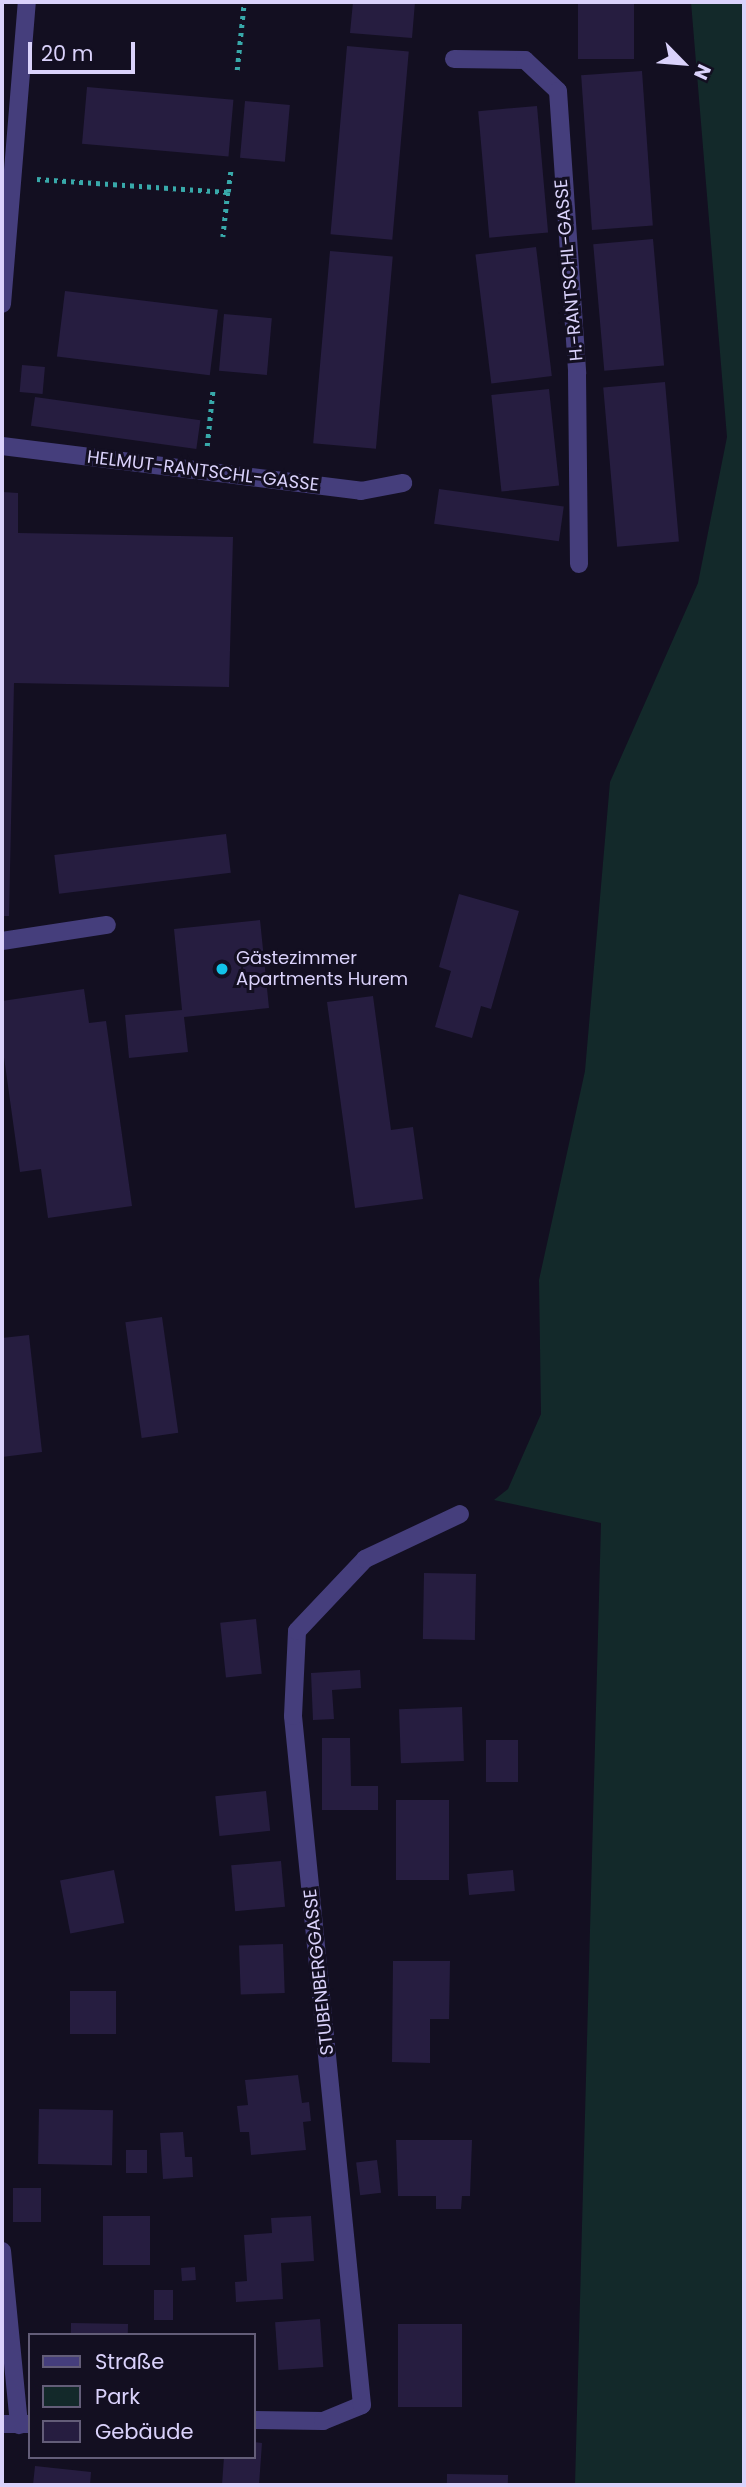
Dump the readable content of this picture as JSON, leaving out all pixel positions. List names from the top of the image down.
{
  "streets": {
    "street": ["H.-RANTSCHL-GASSE", "HELMUT-RANTSCHL-GASSE", "STUBENBERGGASSE"]
  },
  "places": ["Gästezimmer Apartments Hurem"],
  "legend": ["Straße", "Park", "Gebäude"],
  "scale_bar": "20 m",
  "north": "bottom right"
}
